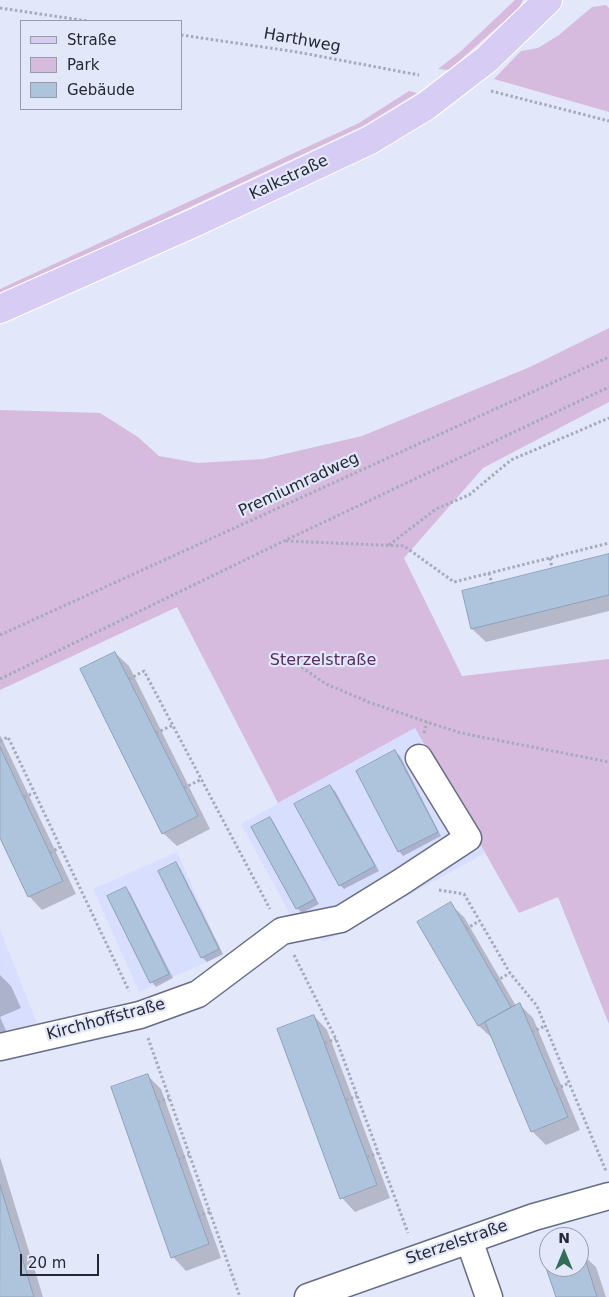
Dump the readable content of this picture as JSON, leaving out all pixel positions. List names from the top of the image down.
{
  "streets": {
    "main road": ["Kalkstraße"],
    "street": ["Kirchhoffstraße", "Sterzelstraße"],
    "path": ["Harthweg", "Premiumradweg"]
  },
  "parks": ["Sterzelstraße"],
  "legend": ["Straße", "Park", "Gebäude"],
  "scale_bar": "20 m",
  "north": "top"
}
